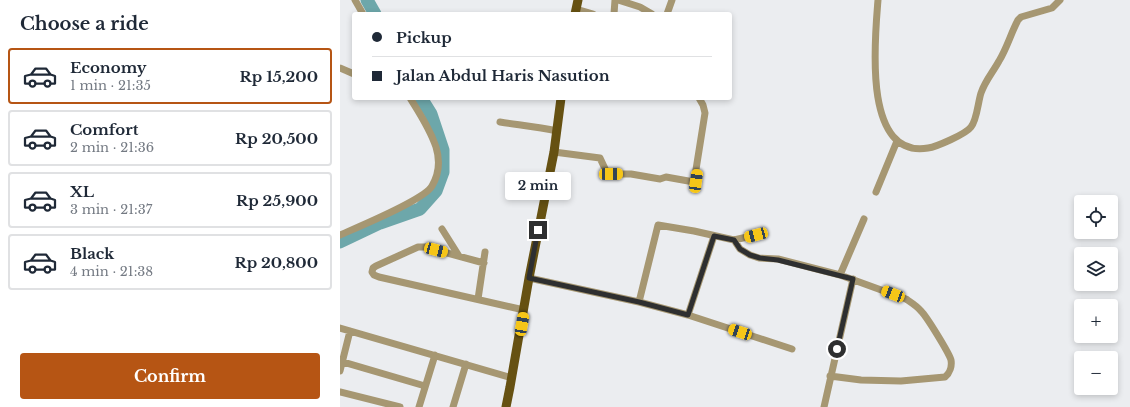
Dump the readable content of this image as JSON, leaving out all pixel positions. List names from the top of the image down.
{
  "page": {
    "heading": "Choose a ride",
    "banner": ["Pickup", "Jalan Abdul Haris Nasution"],
    "list": [
      {
        "name": "Economy",
        "note": "1 min · 21:35",
        "value": "Rp 15,200"
      },
      {
        "name": "Comfort",
        "note": "2 min · 21:36",
        "value": "Rp 20,500"
      },
      {
        "name": "XL",
        "note": "3 min · 21:37",
        "value": "Rp 25,900"
      },
      {
        "name": "Black",
        "note": "4 min · 21:38",
        "value": "Rp 20,800"
      }
    ],
    "bubble": "2 min",
    "map_buttons": ["+", "−"],
    "buttons": "Confirm"
  }
}
